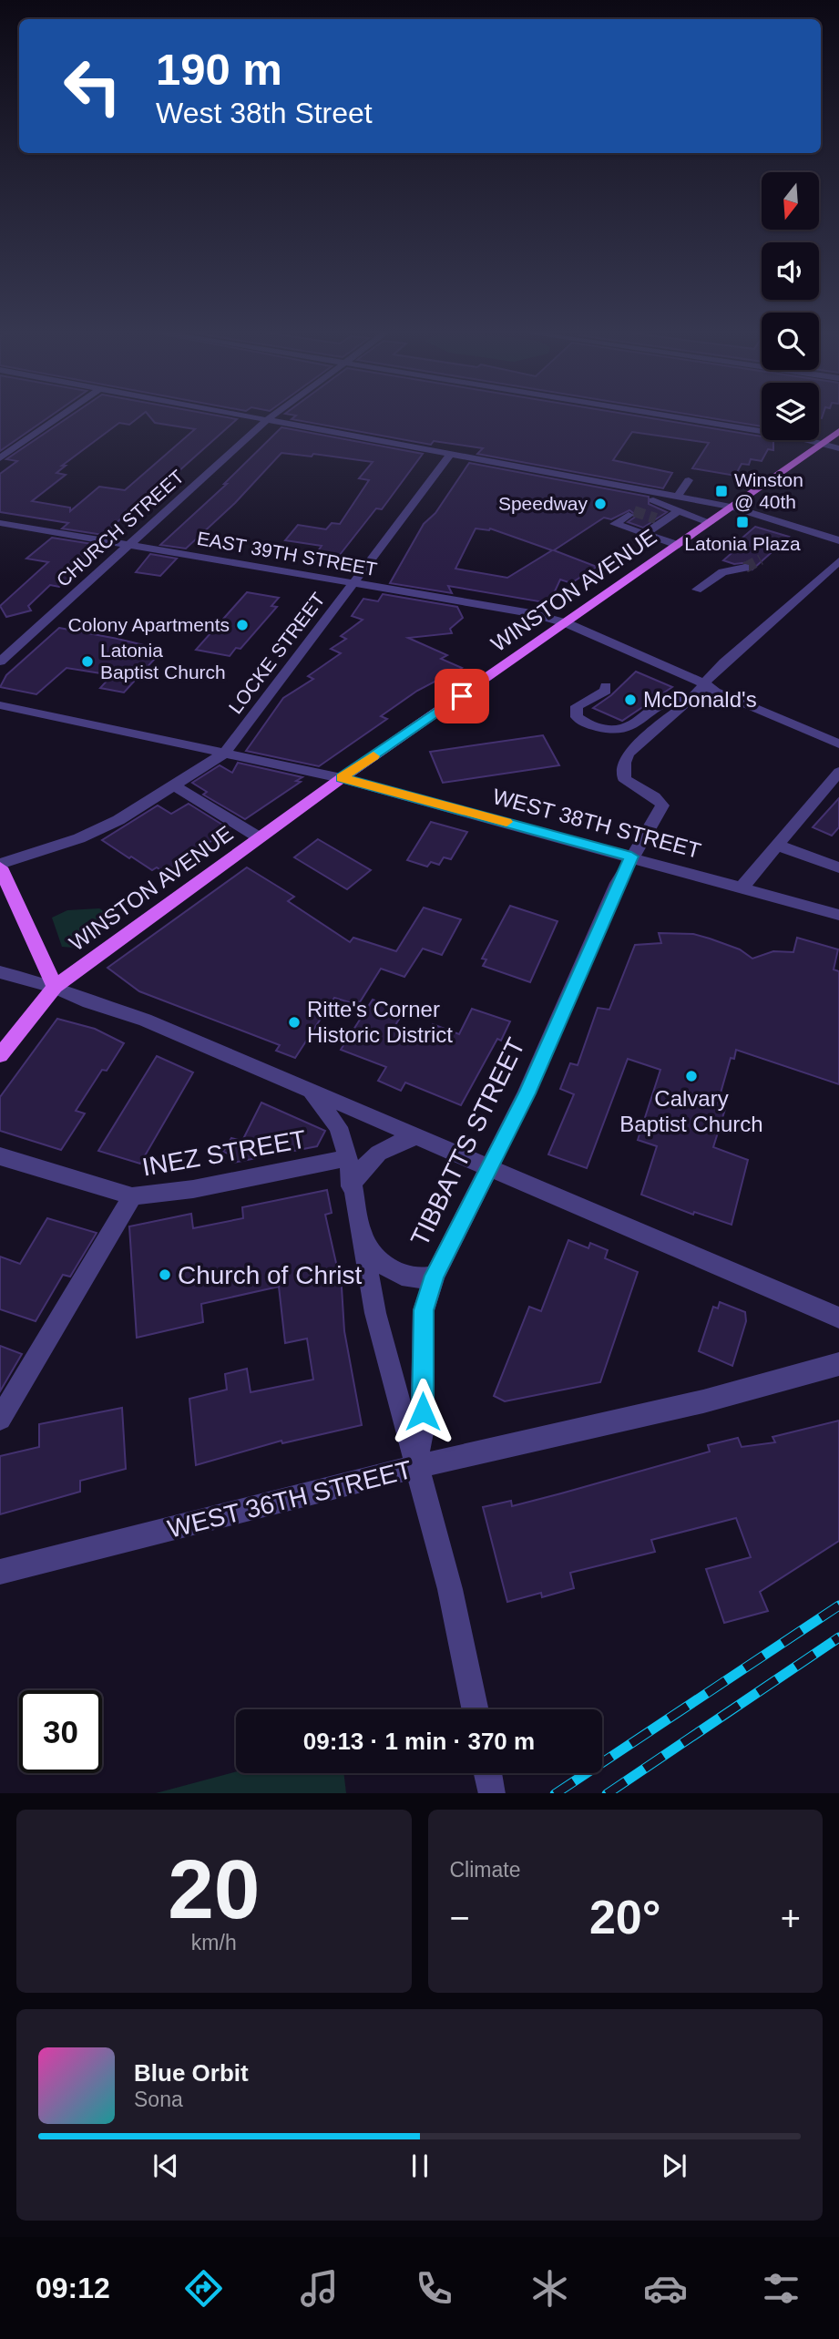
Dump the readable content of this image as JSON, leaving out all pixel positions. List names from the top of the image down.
{
  "streets": {
    "main road": ["WINSTON AVENUE"],
    "street": [
      "CHURCH STREET",
      "EAST 39TH STREET",
      "LOCKE STREET",
      "WEST 38TH STREET",
      "TIBBATTS STREET",
      "INEZ STREET",
      "WEST 36TH STREET"
    ]
  },
  "crossings": [
    ["CHURCH STREET", "EAST 39TH STREET"],
    ["EAST 39TH STREET", "WINSTON AVENUE"],
    ["EAST 39TH STREET", "LOCKE STREET"],
    ["WINSTON AVENUE", "WEST 38TH STREET"],
    ["LOCKE STREET", "WEST 38TH STREET"],
    ["WEST 38TH STREET", "TIBBATTS STREET"],
    ["TIBBATTS STREET", "WEST 36TH STREET"]
  ],
  "places": {
    "transit": ["Winston @ 40th", "Latonia Plaza"],
    "other": [
      "Speedway",
      "Colony Apartments",
      "Latonia Baptist Church",
      "McDonald's",
      "Ritte's Corner Historic District",
      "Calvary Baptist Church",
      "Church of Christ"
    ]
  },
  "north": "bottom",
  "page": {
    "turn": ["190 m", "West 38th Street"],
    "limit": "30",
    "trip": "09:13 · 1 min · 370 m",
    "tile": [
      ["20", "km/h"],
      "Climate"
    ],
    "heat": ["−", "20°", "+"],
    "song": ["Blue Orbit", "Sona"],
    "tabs": "09:12"
  }
}
